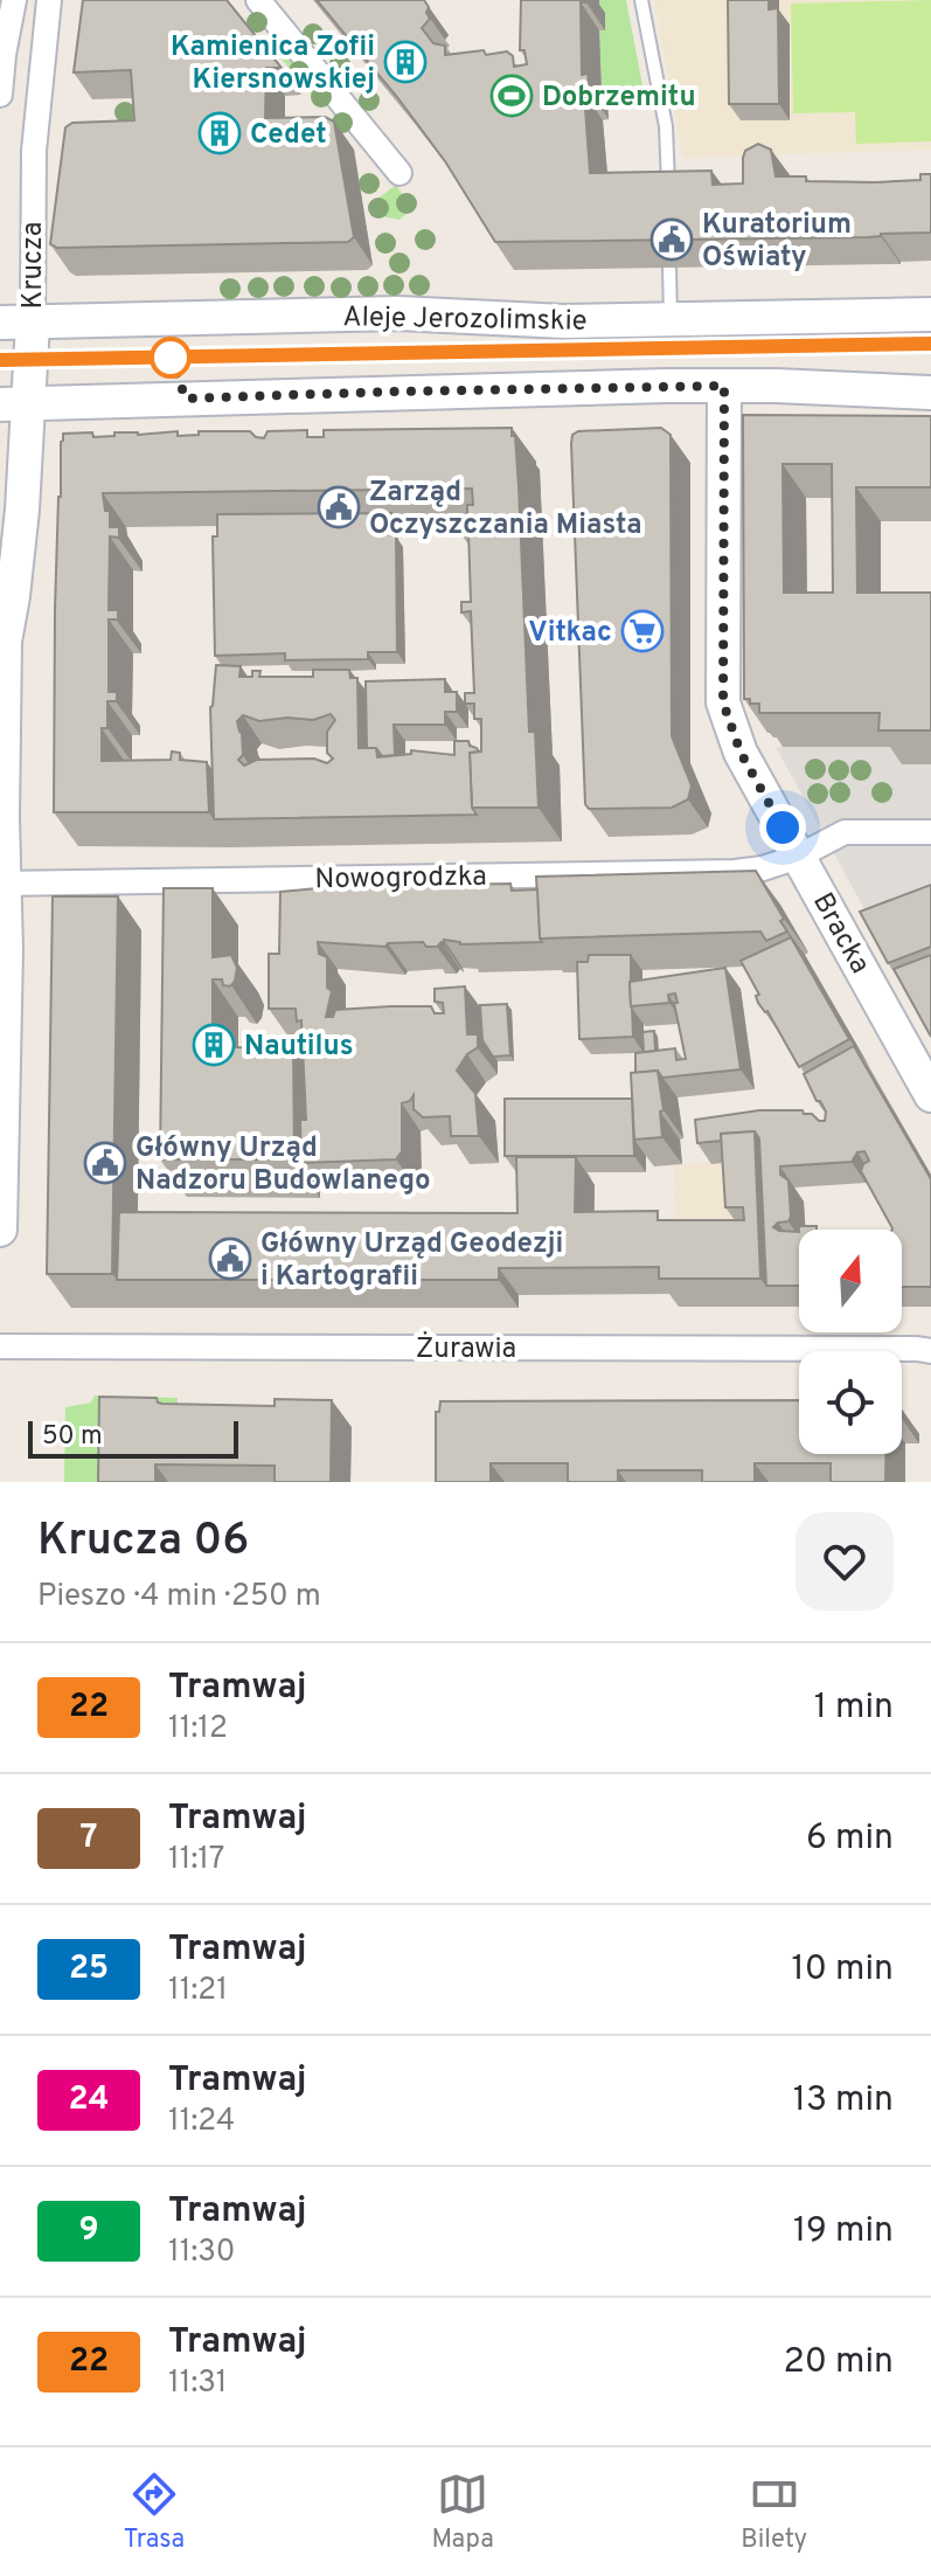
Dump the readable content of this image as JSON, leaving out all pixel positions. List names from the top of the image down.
{
  "streets": {
    "main road": ["Krucza", "Aleje Jerozolimskie", "Bracka"],
    "street": ["Nowogrodzka", "Żurawia"]
  },
  "crossings": [
    ["Krucza", "Aleje Jerozolimskie"],
    ["Krucza", "Nowogrodzka"],
    ["Nowogrodzka", "Bracka"]
  ],
  "places": {
    "building": ["Kamienica Zofii Kiersnowskiej", "Cedet", "Nautilus"],
    "sports": ["Dobrzemitu"],
    "public building": [
      "Kuratorium Oświaty",
      "Zarząd Oczyszczania Miasta",
      "Główny Urząd Nadzoru Budowlanego",
      "Główny Urząd Geodezji i Kartografii"
    ],
    "supermarket": ["Vitkac"]
  },
  "lines": ["tram line 22"],
  "scale_bar": "50 m",
  "north": "top",
  "page": {
    "scale": "50 m",
    "heading": ["Krucza 06", "Pieszo · 4 min · 250 m"],
    "list": [
      {
        "mark": "22",
        "name": "Tramwaj",
        "note": "11:12",
        "value": "1 min"
      },
      {
        "mark": "7",
        "name": "Tramwaj",
        "note": "11:17",
        "value": "6 min"
      },
      {
        "mark": "25",
        "name": "Tramwaj",
        "note": "11:21",
        "value": "10 min"
      },
      {
        "mark": "24",
        "name": "Tramwaj",
        "note": "11:24",
        "value": "13 min"
      },
      {
        "mark": "9",
        "name": "Tramwaj",
        "note": "11:30",
        "value": "19 min"
      },
      {
        "mark": "22",
        "name": "Tramwaj",
        "note": "11:31",
        "value": "20 min"
      }
    ],
    "tabs": ["Trasa", "Mapa", "Bilety"]
  }
}
